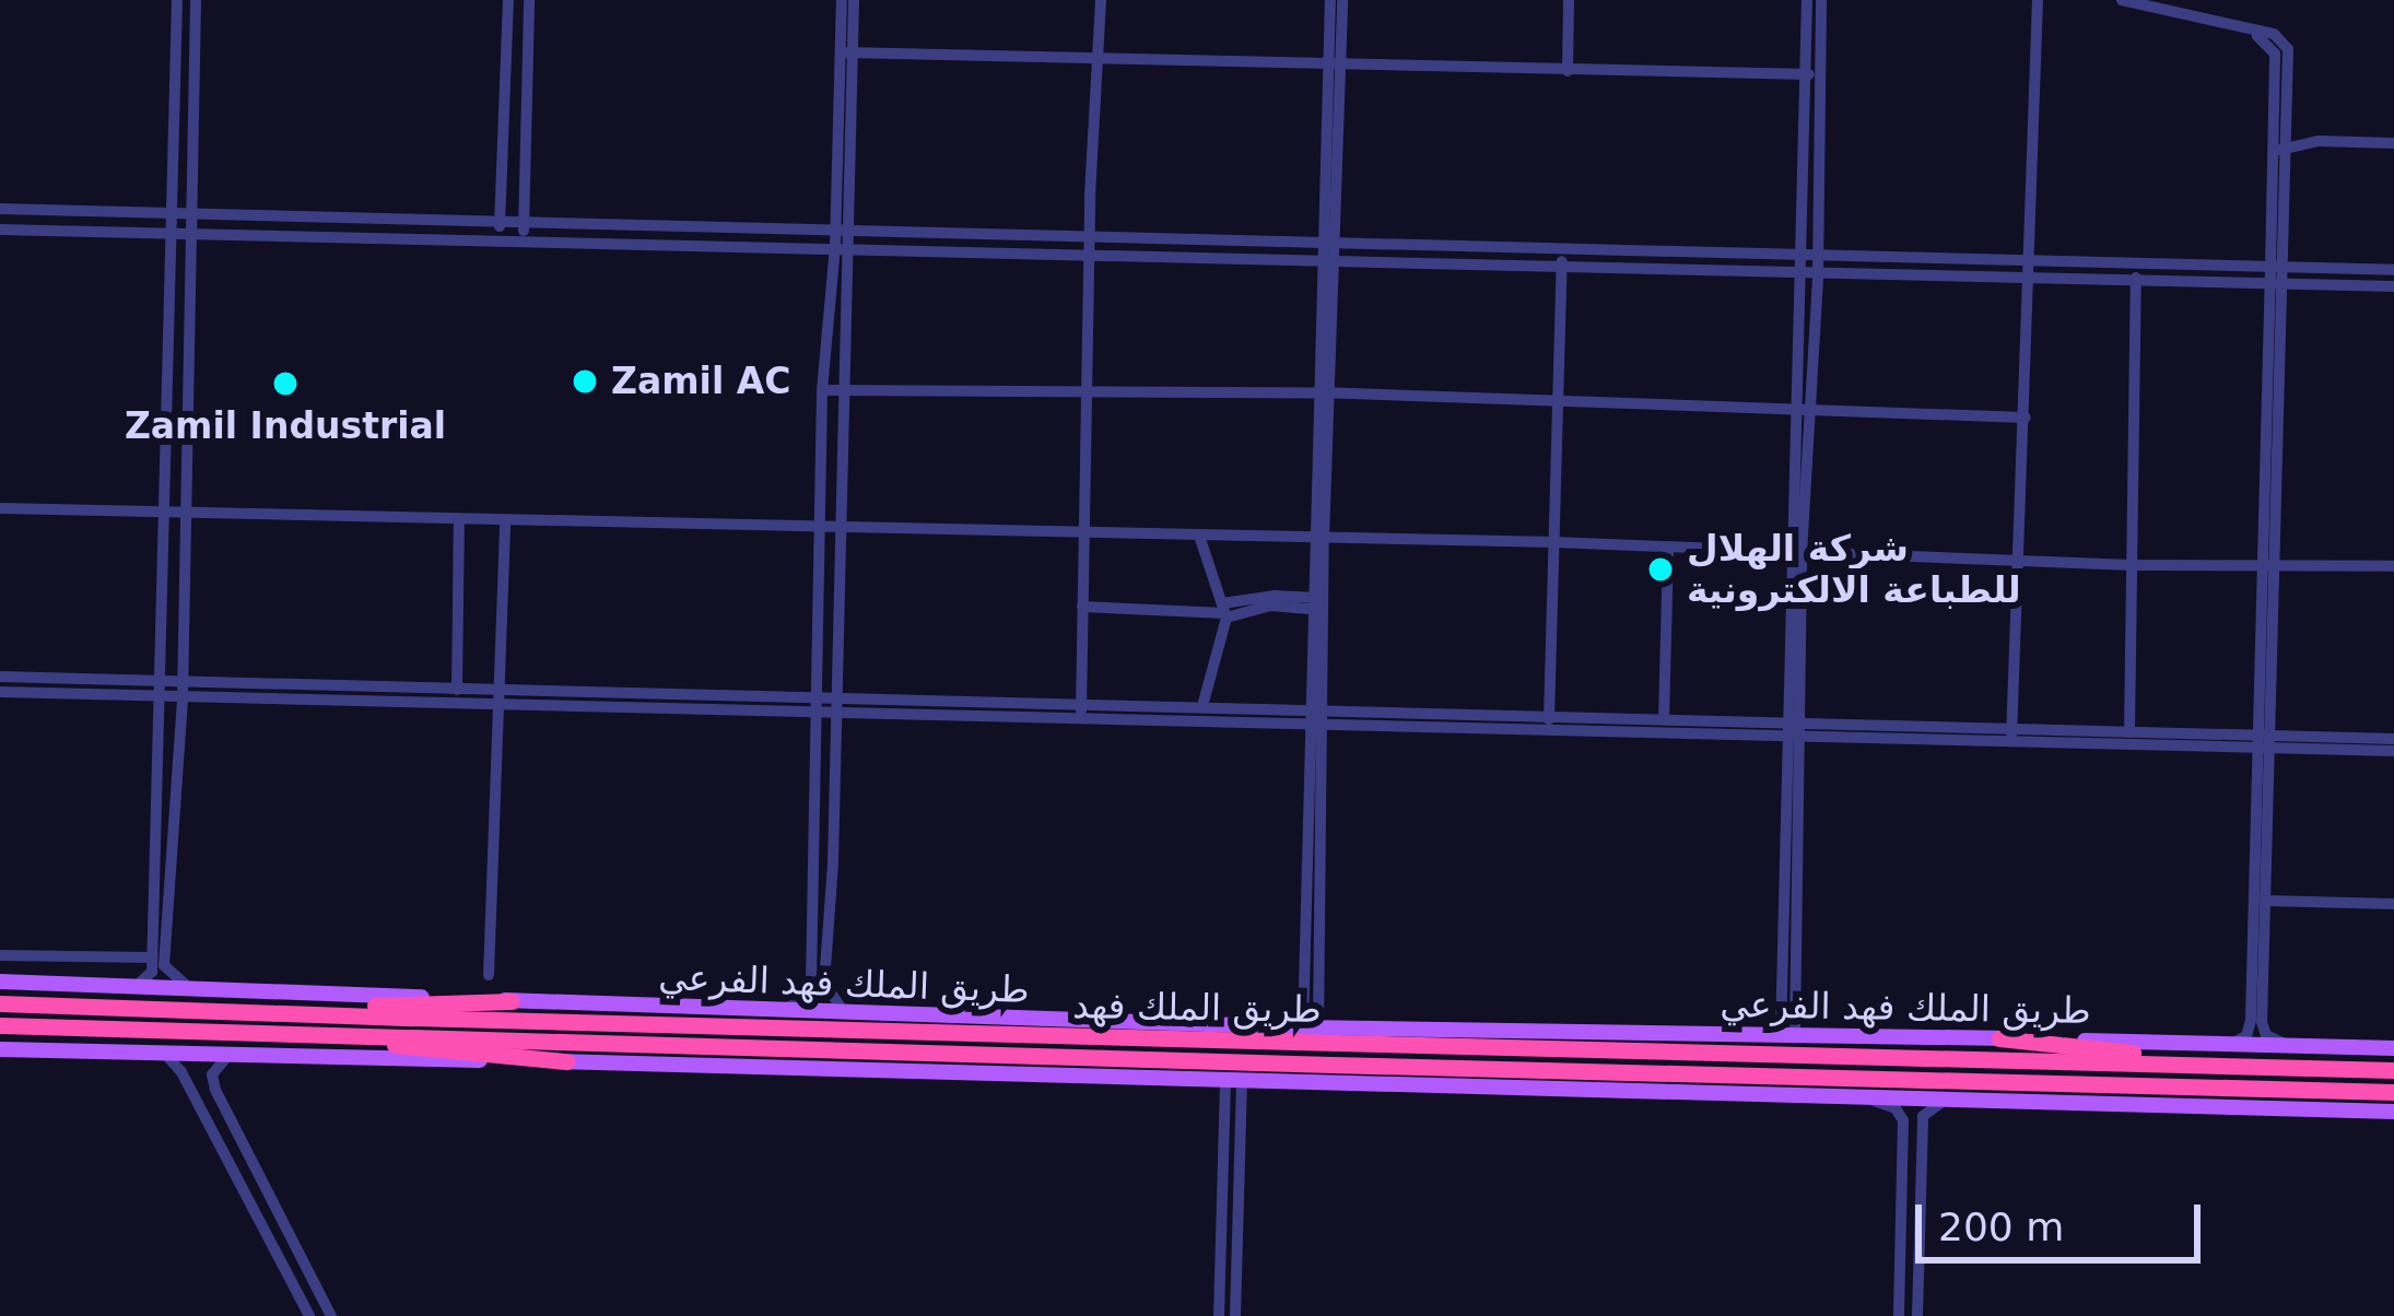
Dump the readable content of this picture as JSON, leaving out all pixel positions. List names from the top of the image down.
{
  "streets": {
    "highway": ["طريق الملك فهد"],
    "main road": ["طريق الملك فهد الفرعي"]
  },
  "places": ["Zamil AC", "Zamil Industrial", "شركة الهلال للطباعة الالكترونية"],
  "scale_bar": "200 m"
}
